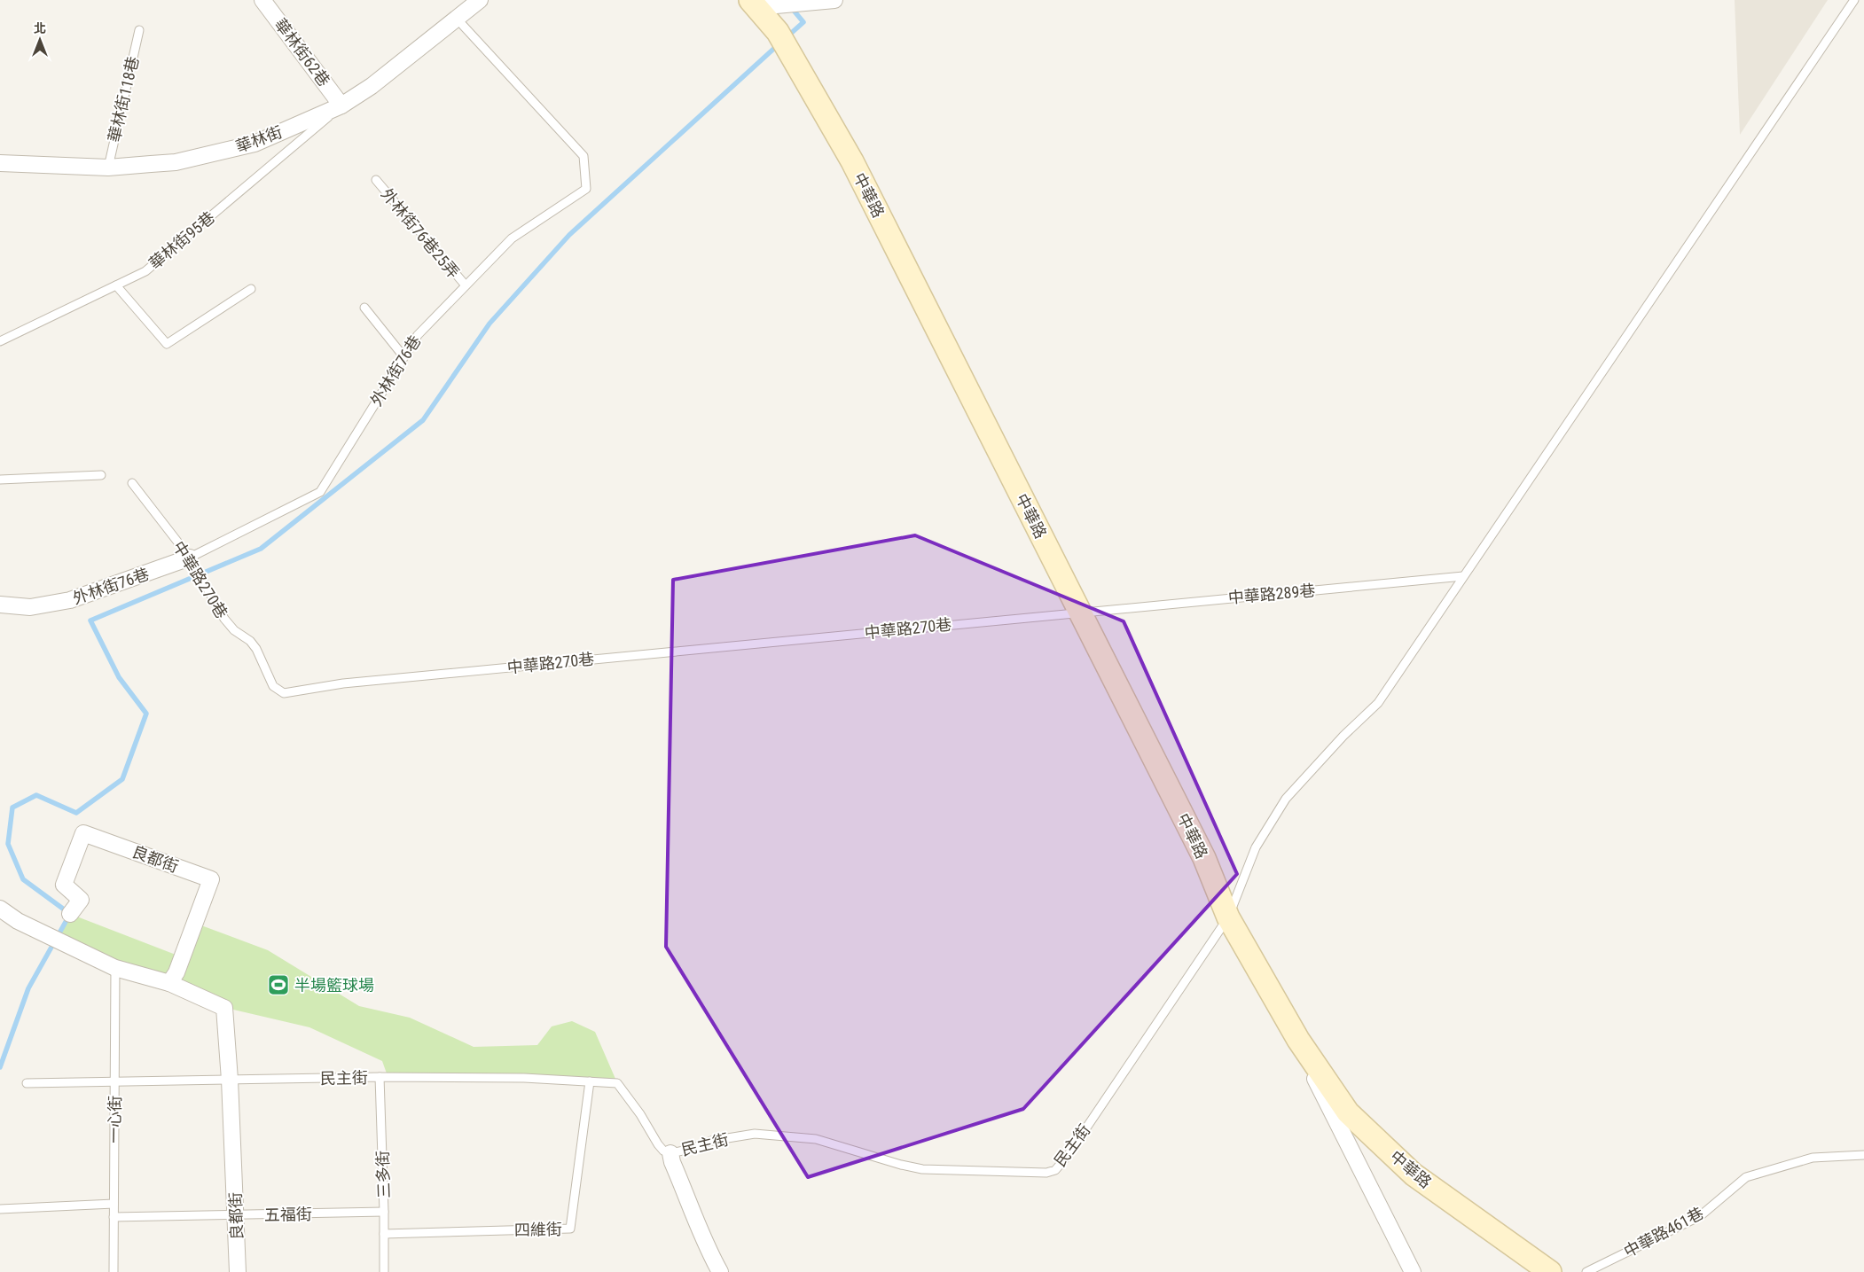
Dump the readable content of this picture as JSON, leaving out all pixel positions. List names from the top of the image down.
{
  "streets": {
    "main road": ["中華路"],
    "street": [
      "華林街62巷",
      "華林街",
      "外林街76巷",
      "良都街"
    ],
    "lane": [
      "華林街118巷",
      "外林街76巷25弄",
      "華林街95巷",
      "中華路270巷",
      "中華路289巷",
      "民主街",
      "一心街",
      "三多街",
      "五福街",
      "四維街",
      "中華路461巷"
    ]
  },
  "crossings": [
    ["華林街62巷", "華林街"],
    ["華林街62巷", "華林街95巷"],
    ["華林街118巷", "華林街"],
    ["華林街", "華林街95巷"],
    ["華林街", "外林街76巷"],
    ["中華路", "中華路270巷"],
    ["中華路", "中華路289巷"],
    ["中華路", "民主街"],
    ["外林街76巷25弄", "外林街76巷"],
    ["外林街76巷", "中華路270巷"],
    ["中華路270巷", "中華路289巷"],
    ["良都街", "民主街"],
    ["良都街", "一心街"],
    ["良都街", "五福街"],
    ["民主街", "一心街"],
    ["民主街", "三多街"],
    ["民主街", "四維街"],
    ["一心街", "五福街"],
    ["三多街", "五福街"],
    ["三多街", "四維街"]
  ],
  "places": {
    "sports": ["半場籃球場"]
  },
  "north": "top"
}
